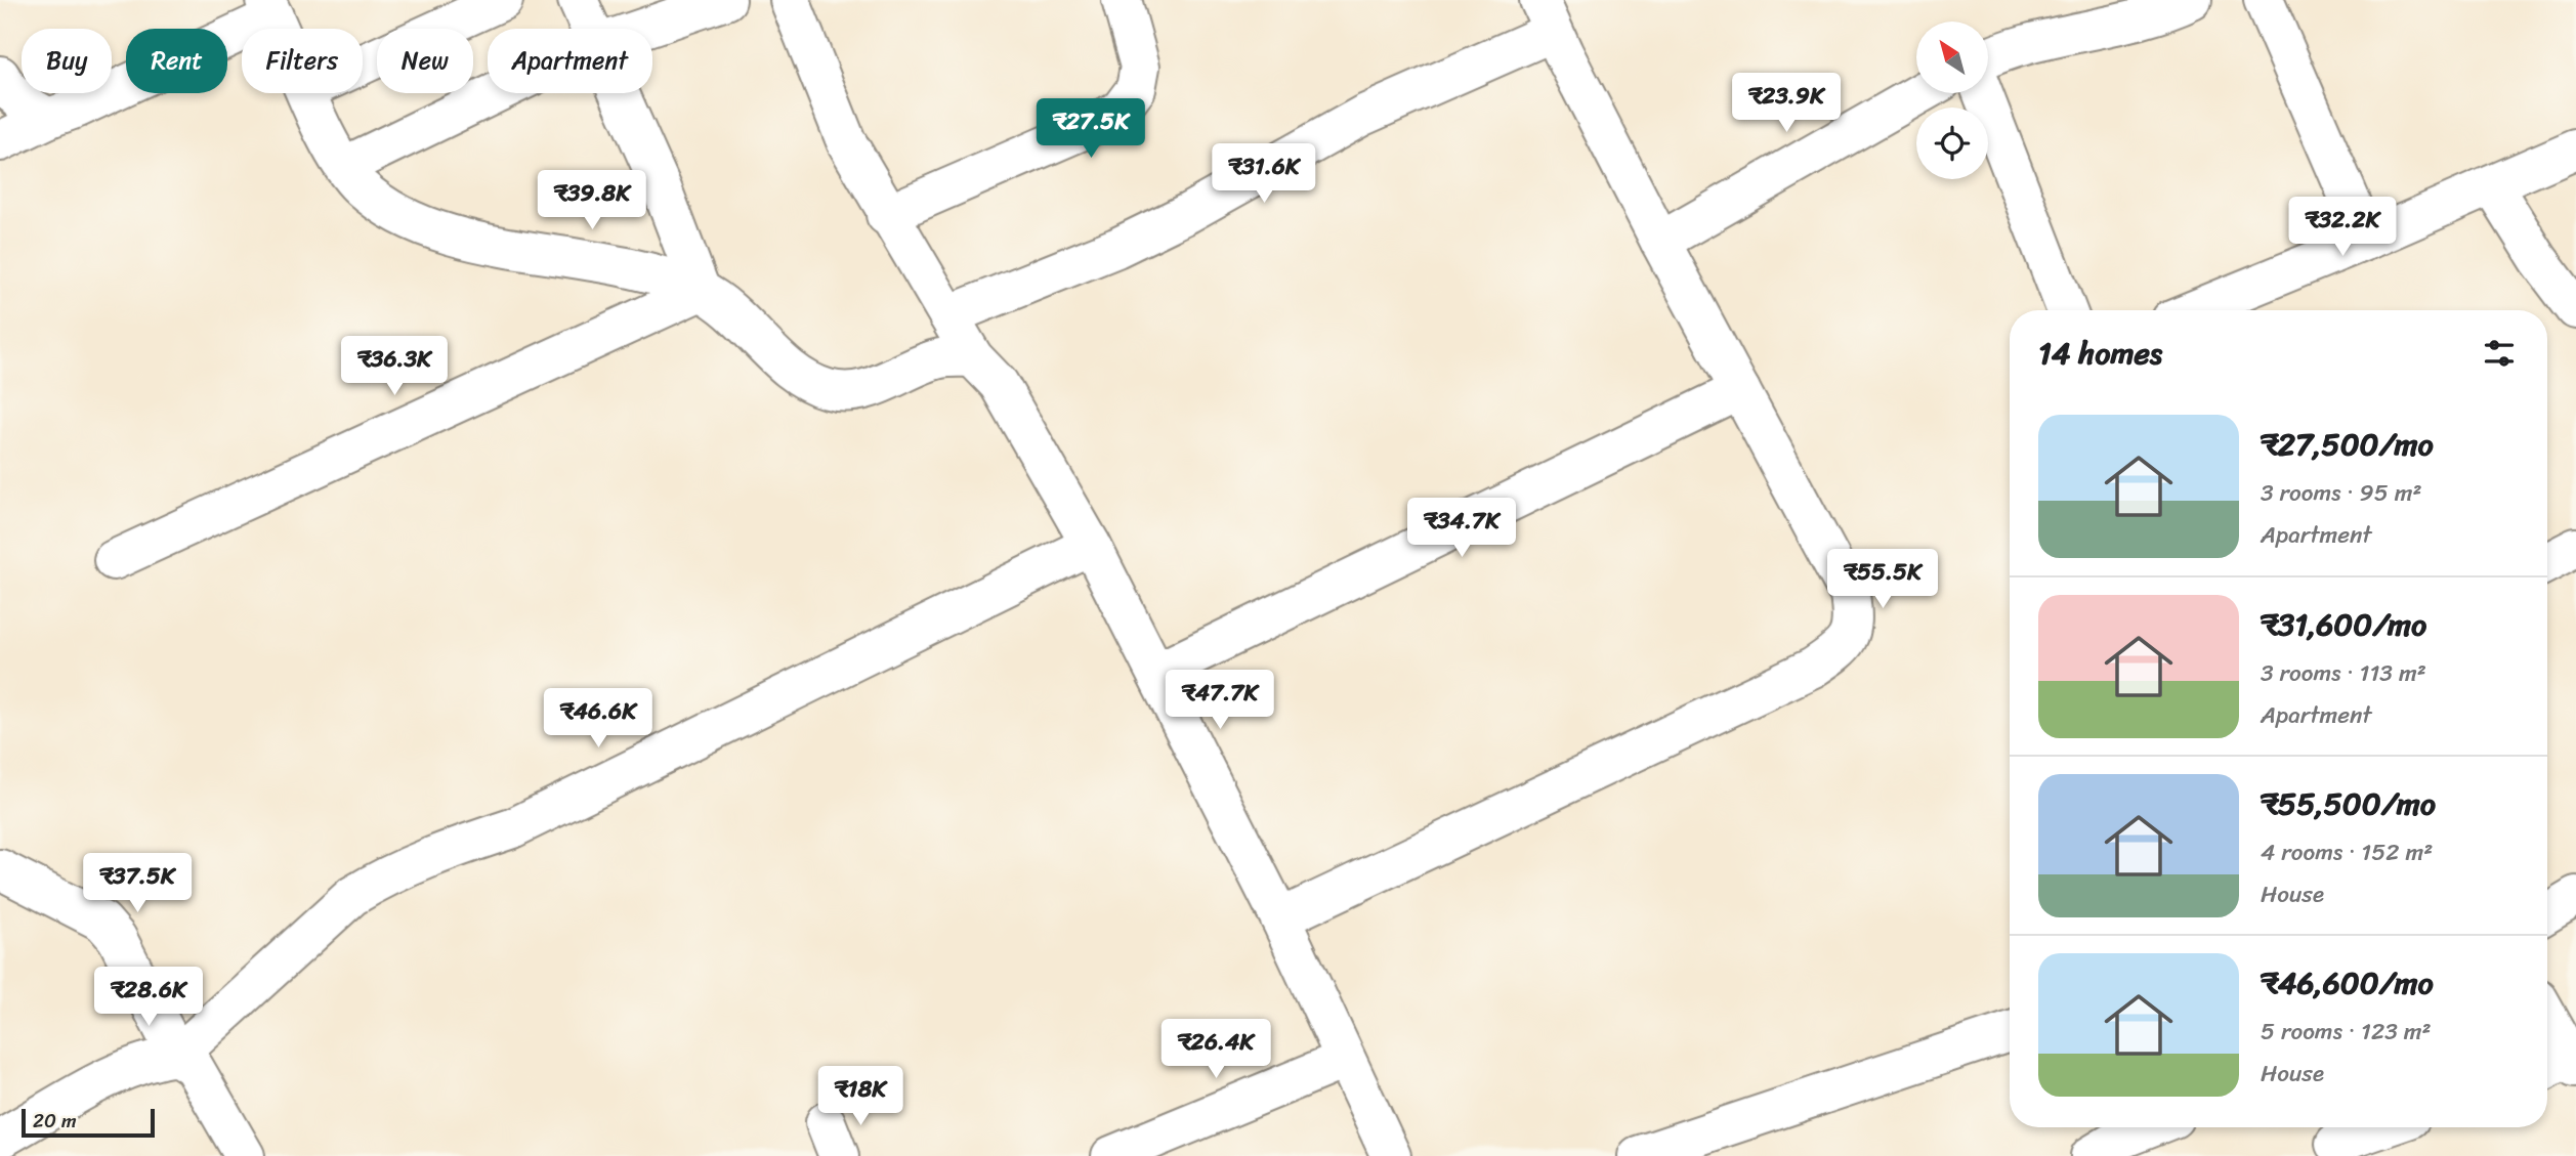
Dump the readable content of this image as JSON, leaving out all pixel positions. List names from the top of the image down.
{
  "scale_bar": "20 m",
  "north": "top left",
  "page": {
    "chip": [
      "Buy",
      "Rent",
      "Filters",
      "New",
      "Apartment"
    ],
    "price": [
      "₹23.9K",
      "₹27.5K",
      "₹31.6K",
      "₹39.8K",
      "₹32.2K",
      "₹36.3K",
      "₹34.7K",
      "₹55.5K",
      "₹47.7K",
      "₹46.6K",
      "₹37.5K",
      "₹28.6K",
      "₹26.4K",
      "₹18K"
    ],
    "heading": "14 homes",
    "list": [
      {
        "name": "₹27,500/mo",
        "note": "3 rooms · 95 m² · Apartment"
      },
      {
        "name": "₹31,600/mo",
        "note": "3 rooms · 113 m² · Apartment"
      },
      {
        "name": "₹55,500/mo",
        "note": "4 rooms · 152 m² · House"
      },
      {
        "name": "₹46,600/mo",
        "note": "5 rooms · 123 m² · House"
      }
    ],
    "scale": "20 m"
  }
}
